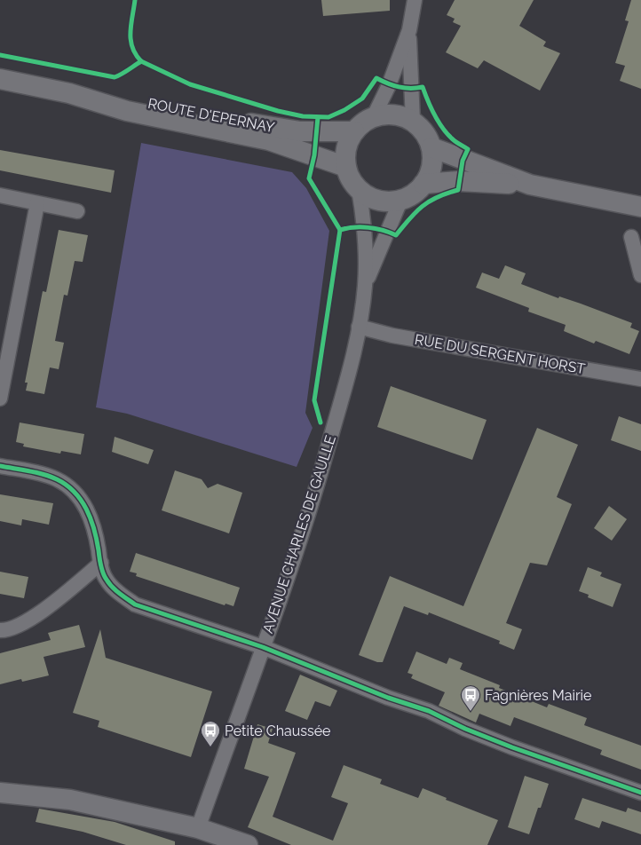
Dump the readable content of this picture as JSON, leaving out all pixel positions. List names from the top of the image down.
{
  "streets": {
    "main road": ["ROUTE D'EPERNAY"],
    "street": ["RUE DU SERGENT HORST", "AVENUE CHARLES DE GAULLE"]
  },
  "crossings": [
    ["ROUTE D'EPERNAY", "AVENUE CHARLES DE GAULLE"],
    ["RUE DU SERGENT HORST", "AVENUE CHARLES DE GAULLE"]
  ],
  "places": {
    "bus stop": ["Fagnières Mairie", "Petite Chaussée"]
  }
}
